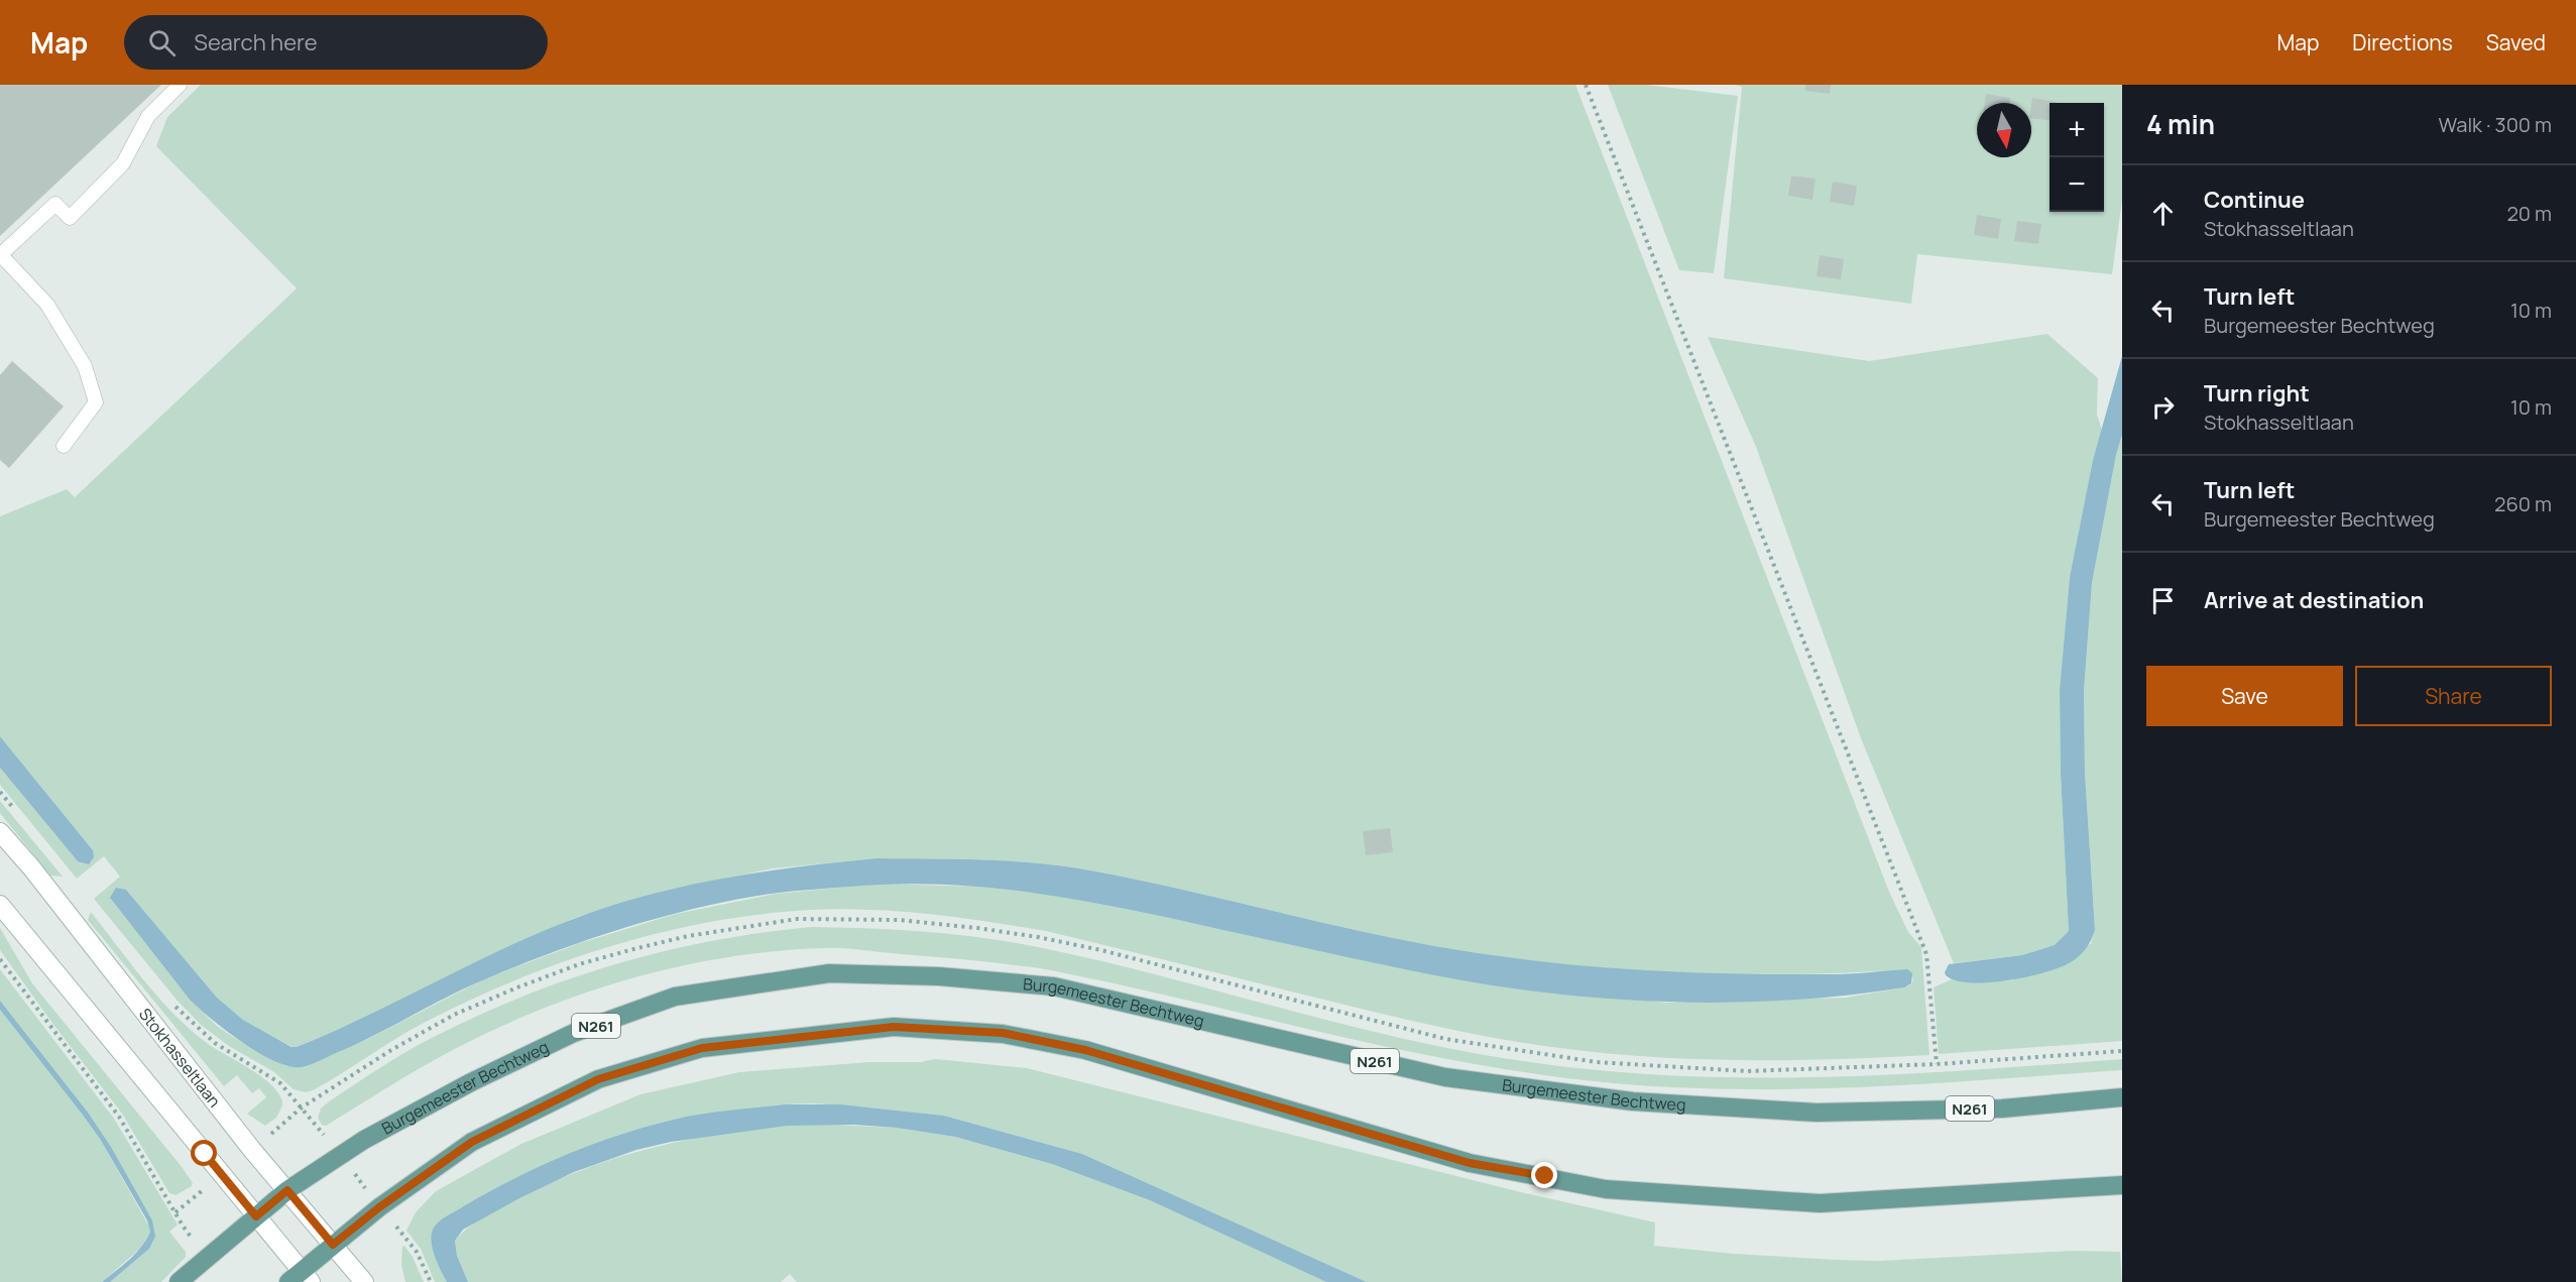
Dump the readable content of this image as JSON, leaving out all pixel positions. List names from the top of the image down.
{
  "streets": {
    "main road": ["Burgemeester Bechtweg", "N261"],
    "street": ["Stokhasseltlaan"]
  },
  "crossings": [
    ["Burgemeester Bechtweg", "Stokhasseltlaan"]
  ],
  "north": "bottom",
  "page": {
    "header": "Map",
    "search": "Search here",
    "nav": ["Map", "Directions", "Saved"],
    "heading": ["4 min", "Walk · 300 m"],
    "map_buttons": ["+", "−"],
    "list": [
      ["Continue", "Stokhasseltlaan", "20 m"],
      ["Turn left", "Burgemeester Bechtweg", "10 m"],
      ["Turn right", "Stokhasseltlaan", "10 m"],
      ["Turn left", "Burgemeester Bechtweg", "260 m"],
      "Arrive at destination"
    ],
    "buttons": ["Save", "Share"]
  }
}
